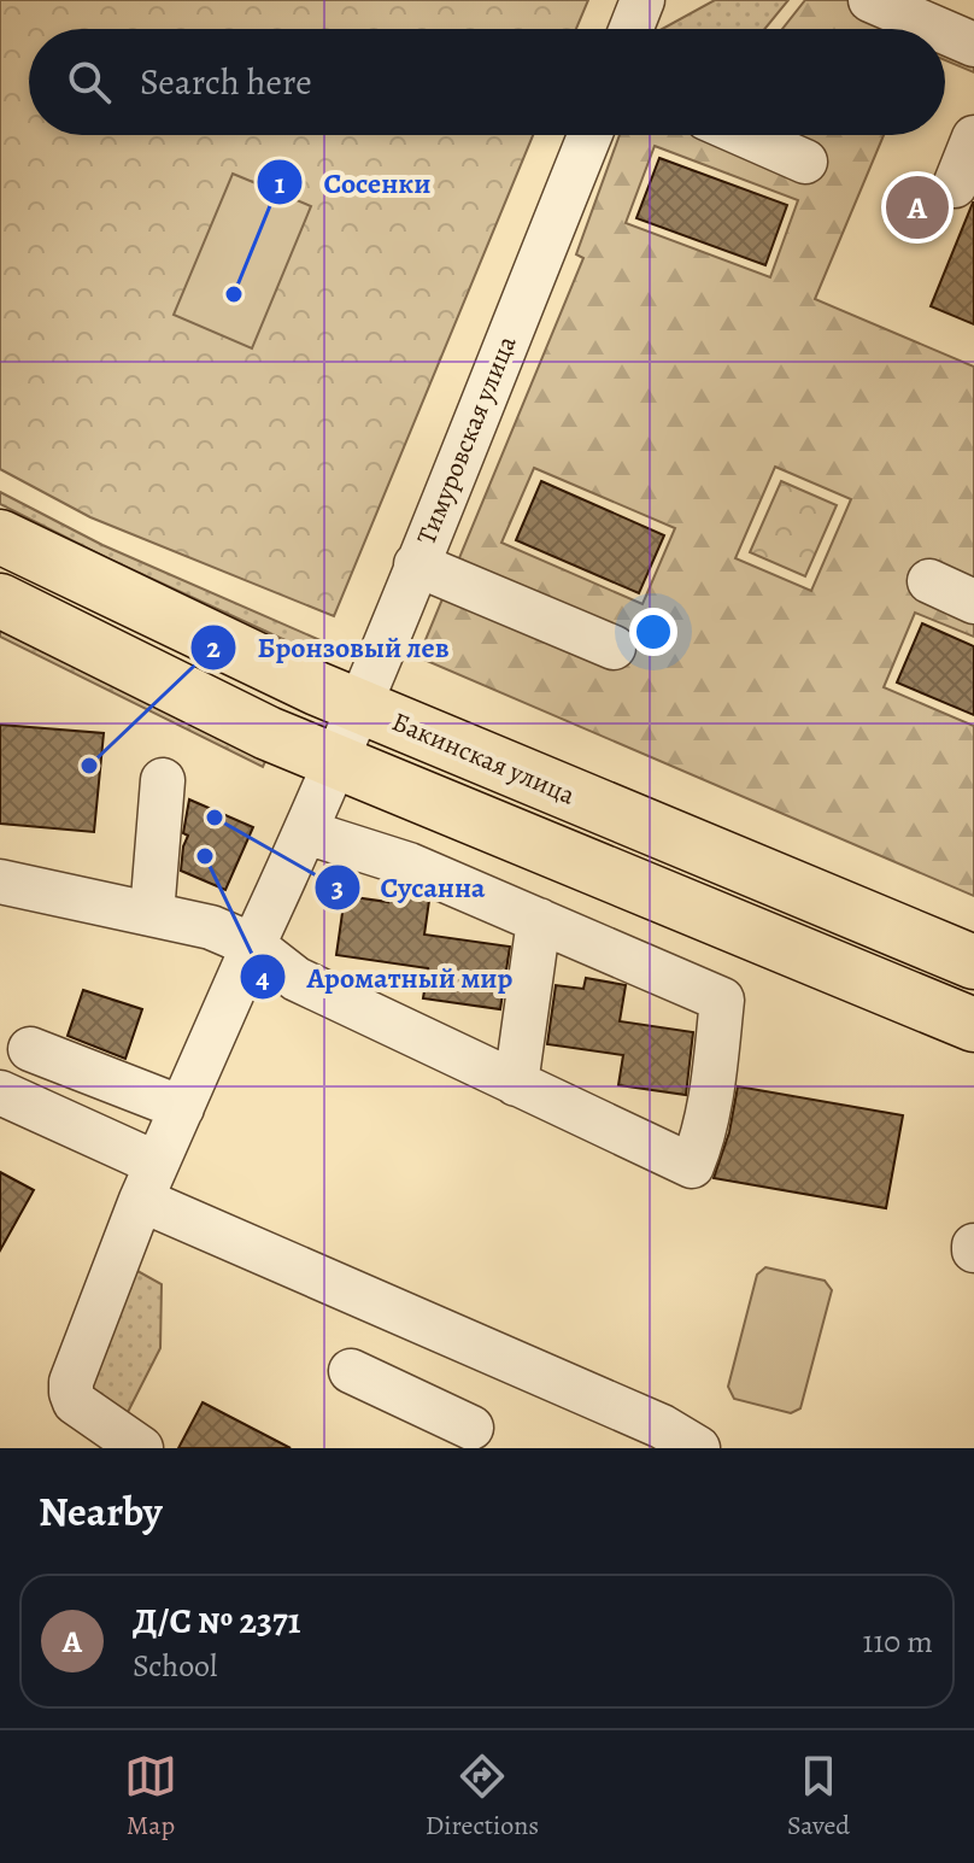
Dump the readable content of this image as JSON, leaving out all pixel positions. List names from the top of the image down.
{
  "streets": {
    "main road": ["Бакинская улица"],
    "street": ["Тимуровская улица"]
  },
  "crossings": [
    ["Тимуровская улица", "Бакинская улица"]
  ],
  "places": [
    "Сосенки",
    "Бронзовый лев",
    "Сусанна",
    "Ароматный мир"
  ],
  "page": {
    "search": "Search here",
    "pins": "A",
    "heading": "Nearby",
    "list": [
      {
        "mark": "A",
        "name": "Д/C № 2371",
        "note": "School",
        "value": "110 m"
      }
    ],
    "nav": ["Map", "Directions", "Saved"]
  }
}
